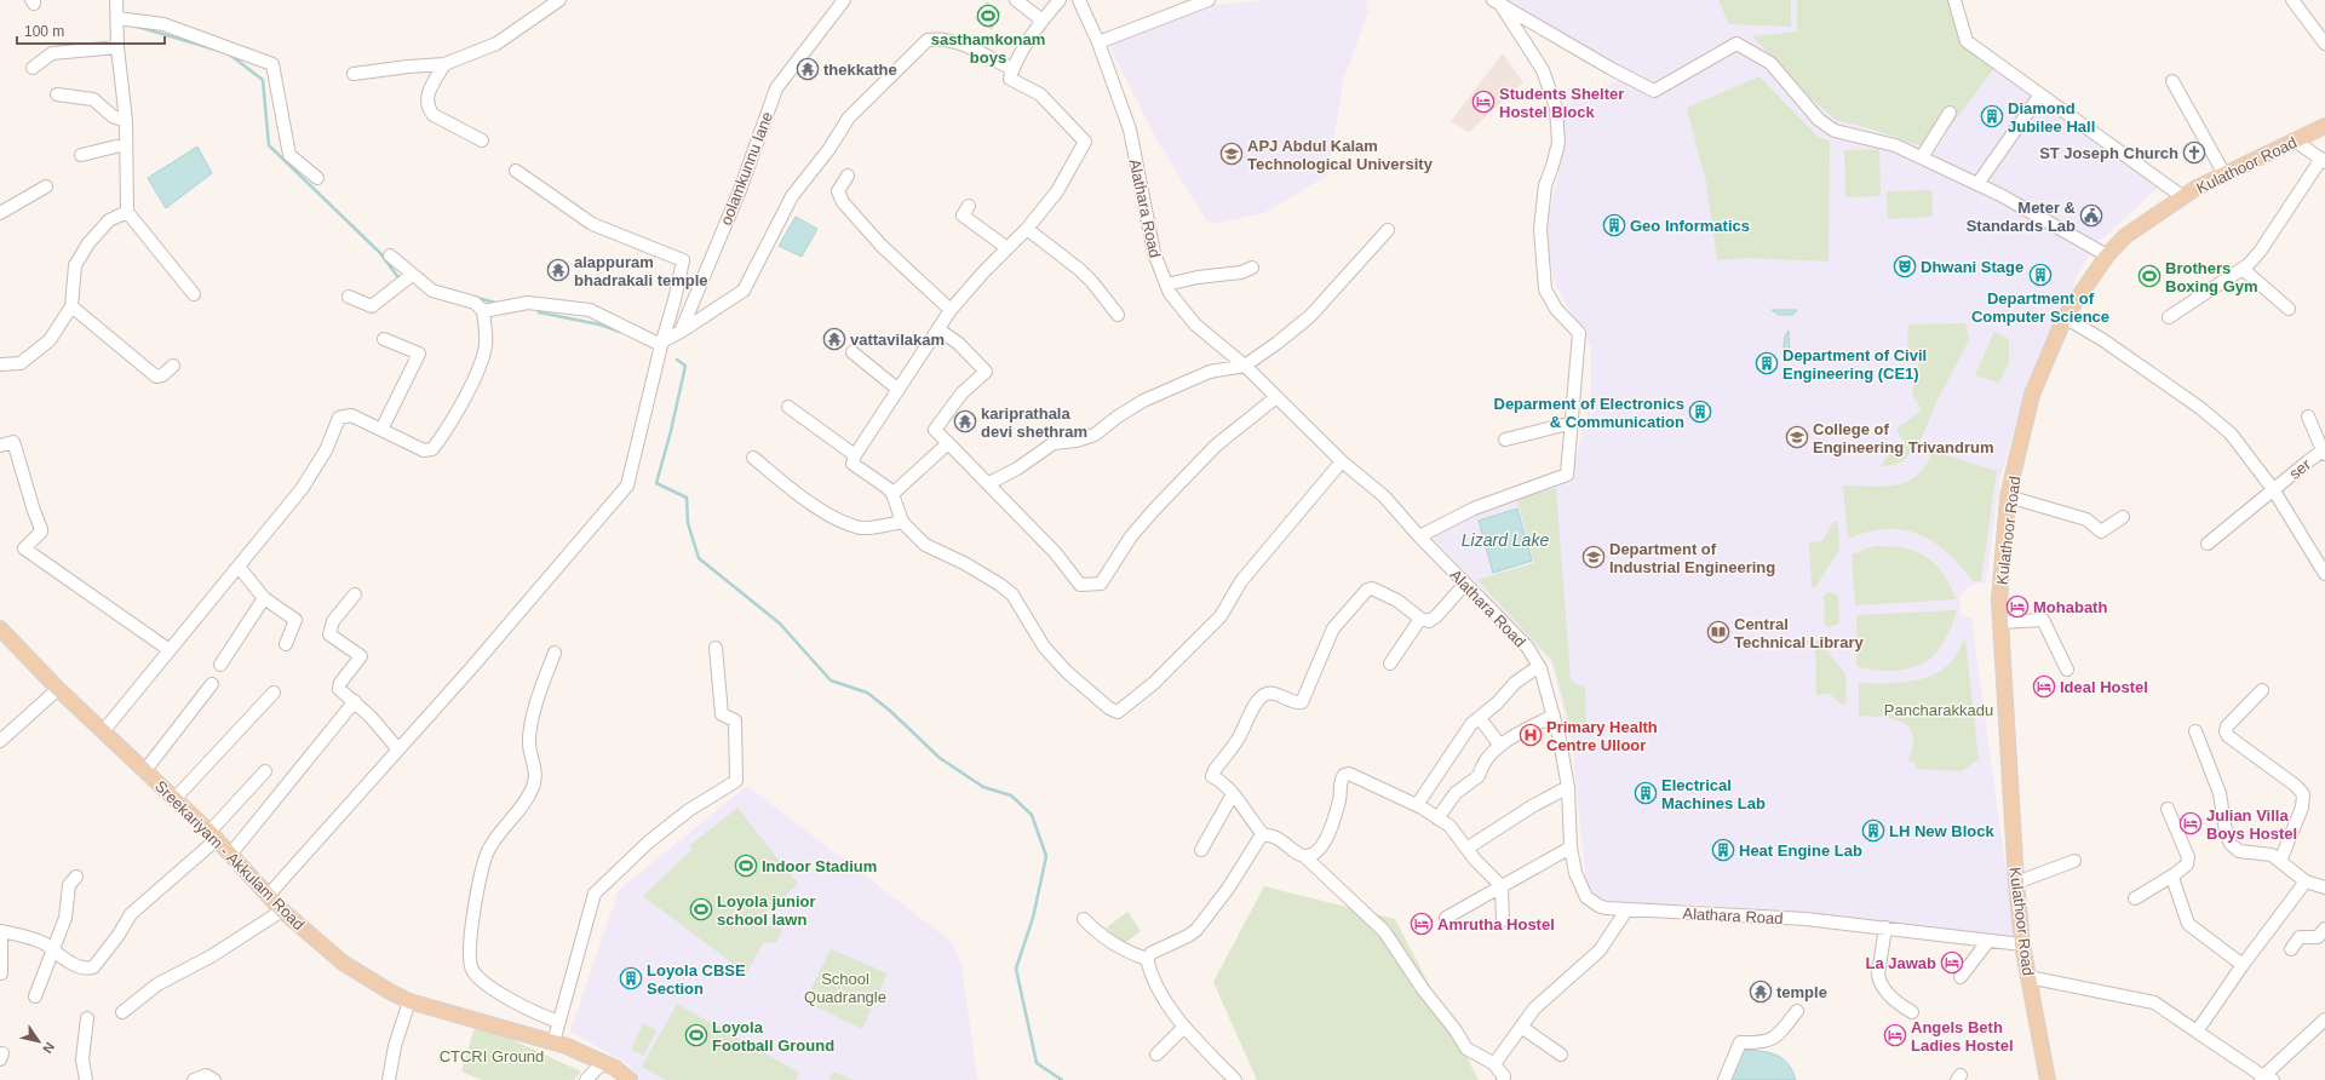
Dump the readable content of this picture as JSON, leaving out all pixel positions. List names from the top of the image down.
{
  "streets": {
    "main road": ["Kulathoor Road", "Sreekariyam - Akkulam Road"],
    "street": ["oolamkunnu lane", "Alathara Road", "ser"]
  },
  "crossings": [
    ["Kulathoor Road", "Alathara Road"]
  ],
  "water": ["Lizard Lake"],
  "parks": ["Pancharakkadu", "School Quadrangle", "CTCRI Ground"],
  "places": {
    "sports": [
      "sasthamkonam boys",
      "Brothers Boxing Gym",
      "Indoor Stadium",
      "Loyola junior school lawn",
      "Loyola Football Ground"
    ],
    "temple": [
      "thekkathe",
      "alappuram bhadrakali temple",
      "vattavilakam",
      "kariprathala devi shethram",
      "temple"
    ],
    "hotel": [
      "Students Shelter Hostel Block",
      "Mohabath",
      "Ideal Hostel",
      "Julian Villa Boys Hostel",
      "Amrutha Hostel",
      "La Jawab",
      "Angels Beth Ladies Hostel"
    ],
    "building": [
      "Diamond Jubilee Hall",
      "Geo Informatics",
      "Department of Computer Science",
      "Department of Civil Engineering (CE1)",
      "Deparment of Electronics & Communication",
      "Electrical Machines Lab",
      "LH New Block",
      "Heat Engine Lab",
      "Loyola CBSE Section"
    ],
    "church": ["ST Joseph Church"],
    "school or university": ["APJ Abdul Kalam Technological University", "College of Engineering Trivandrum", "Department of Industrial Engineering"],
    "public building": ["Meter & Standards Lab"],
    "theatre": ["Dhwani Stage"],
    "library": ["Central Technical Library"],
    "hospital": ["Primary Health Centre Ulloor"]
  },
  "scale_bar": "100 m",
  "north": "bottom right"
}
